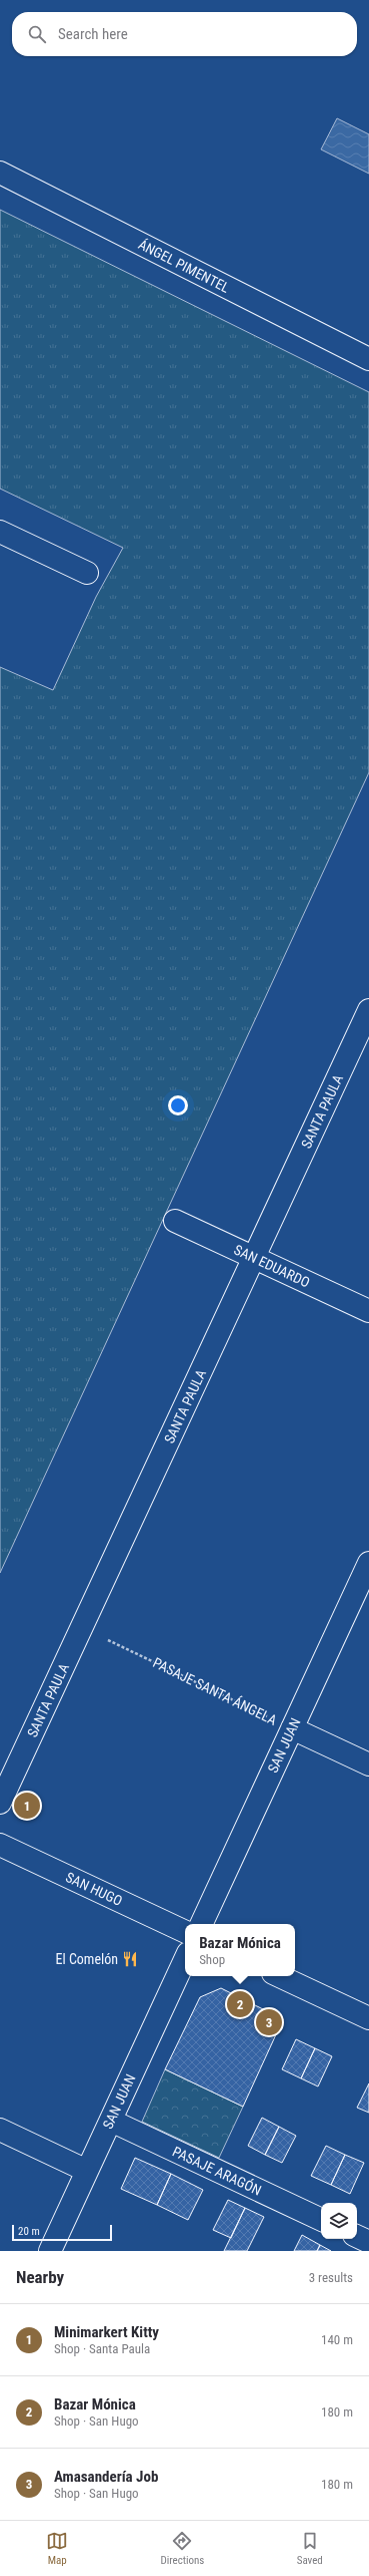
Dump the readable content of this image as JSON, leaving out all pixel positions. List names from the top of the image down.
{
  "streets": {
    "street": [
      "ÁNGEL PIMENTEL",
      "SANTA PAULA",
      "SAN EDUARDO",
      "PASAJE SANTA ÁNGELA",
      "SAN JUAN",
      "SAN HUGO",
      "PASAJE ARAGÓN"
    ]
  },
  "crossings": [
    ["SANTA PAULA", "SAN EDUARDO"],
    ["SANTA PAULA", "PASAJE SANTA ÁNGELA"],
    ["PASAJE SANTA ÁNGELA", "SAN JUAN"],
    ["SAN JUAN", "PASAJE ARAGÓN"]
  ],
  "places": {
    "restaurant": ["El Comelón"]
  },
  "scale_bar": "20 m",
  "page": {
    "search": "Search here",
    "pins": ["1", "2", "3"],
    "popup": ["Bazar Mónica", "Shop"],
    "scale": "20 m",
    "heading": ["Nearby", "3 results"],
    "list": [
      {
        "mark": "1",
        "name": "Minimarkert Kitty",
        "note": "Shop · Santa Paula",
        "value": "140 m"
      },
      {
        "mark": "2",
        "name": "Bazar Mónica",
        "note": "Shop · San Hugo",
        "value": "180 m"
      },
      {
        "mark": "3",
        "name": "Amasandería Job",
        "note": "Shop · San Hugo",
        "value": "180 m"
      }
    ],
    "nav": ["Map", "Directions", "Saved"]
  }
}
